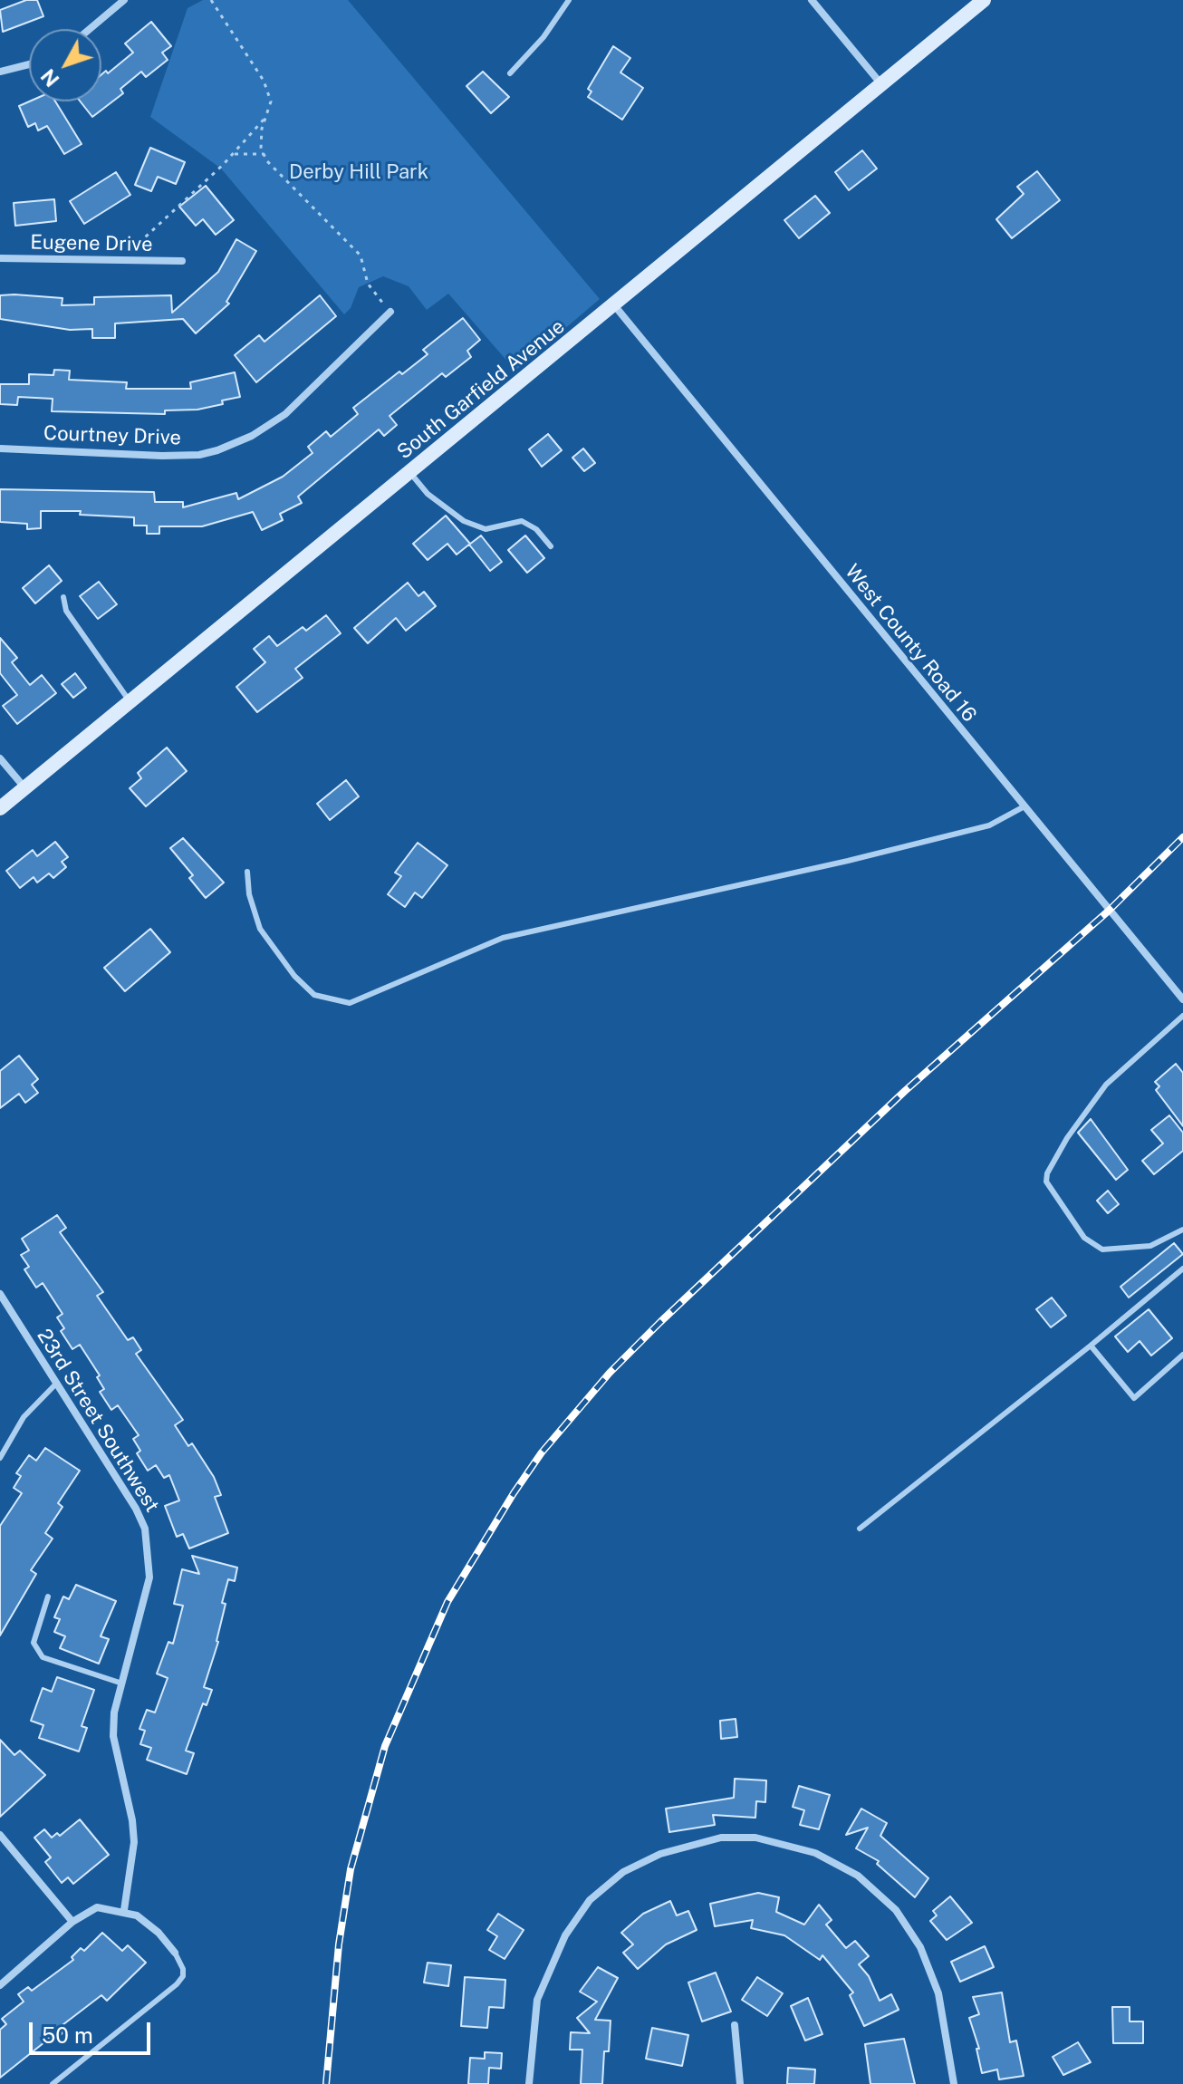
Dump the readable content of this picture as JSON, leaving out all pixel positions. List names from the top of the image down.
{
  "streets": {
    "street": [
      "Eugene Drive",
      "South Garfield Avenue",
      "Courtney Drive",
      "West County Road 16",
      "23rd Street Southwest"
    ]
  },
  "crossings": [
    ["South Garfield Avenue", "West County Road 16"]
  ],
  "parks": ["Derby Hill Park"],
  "scale_bar": "50 m",
  "north": "bottom left"
}
